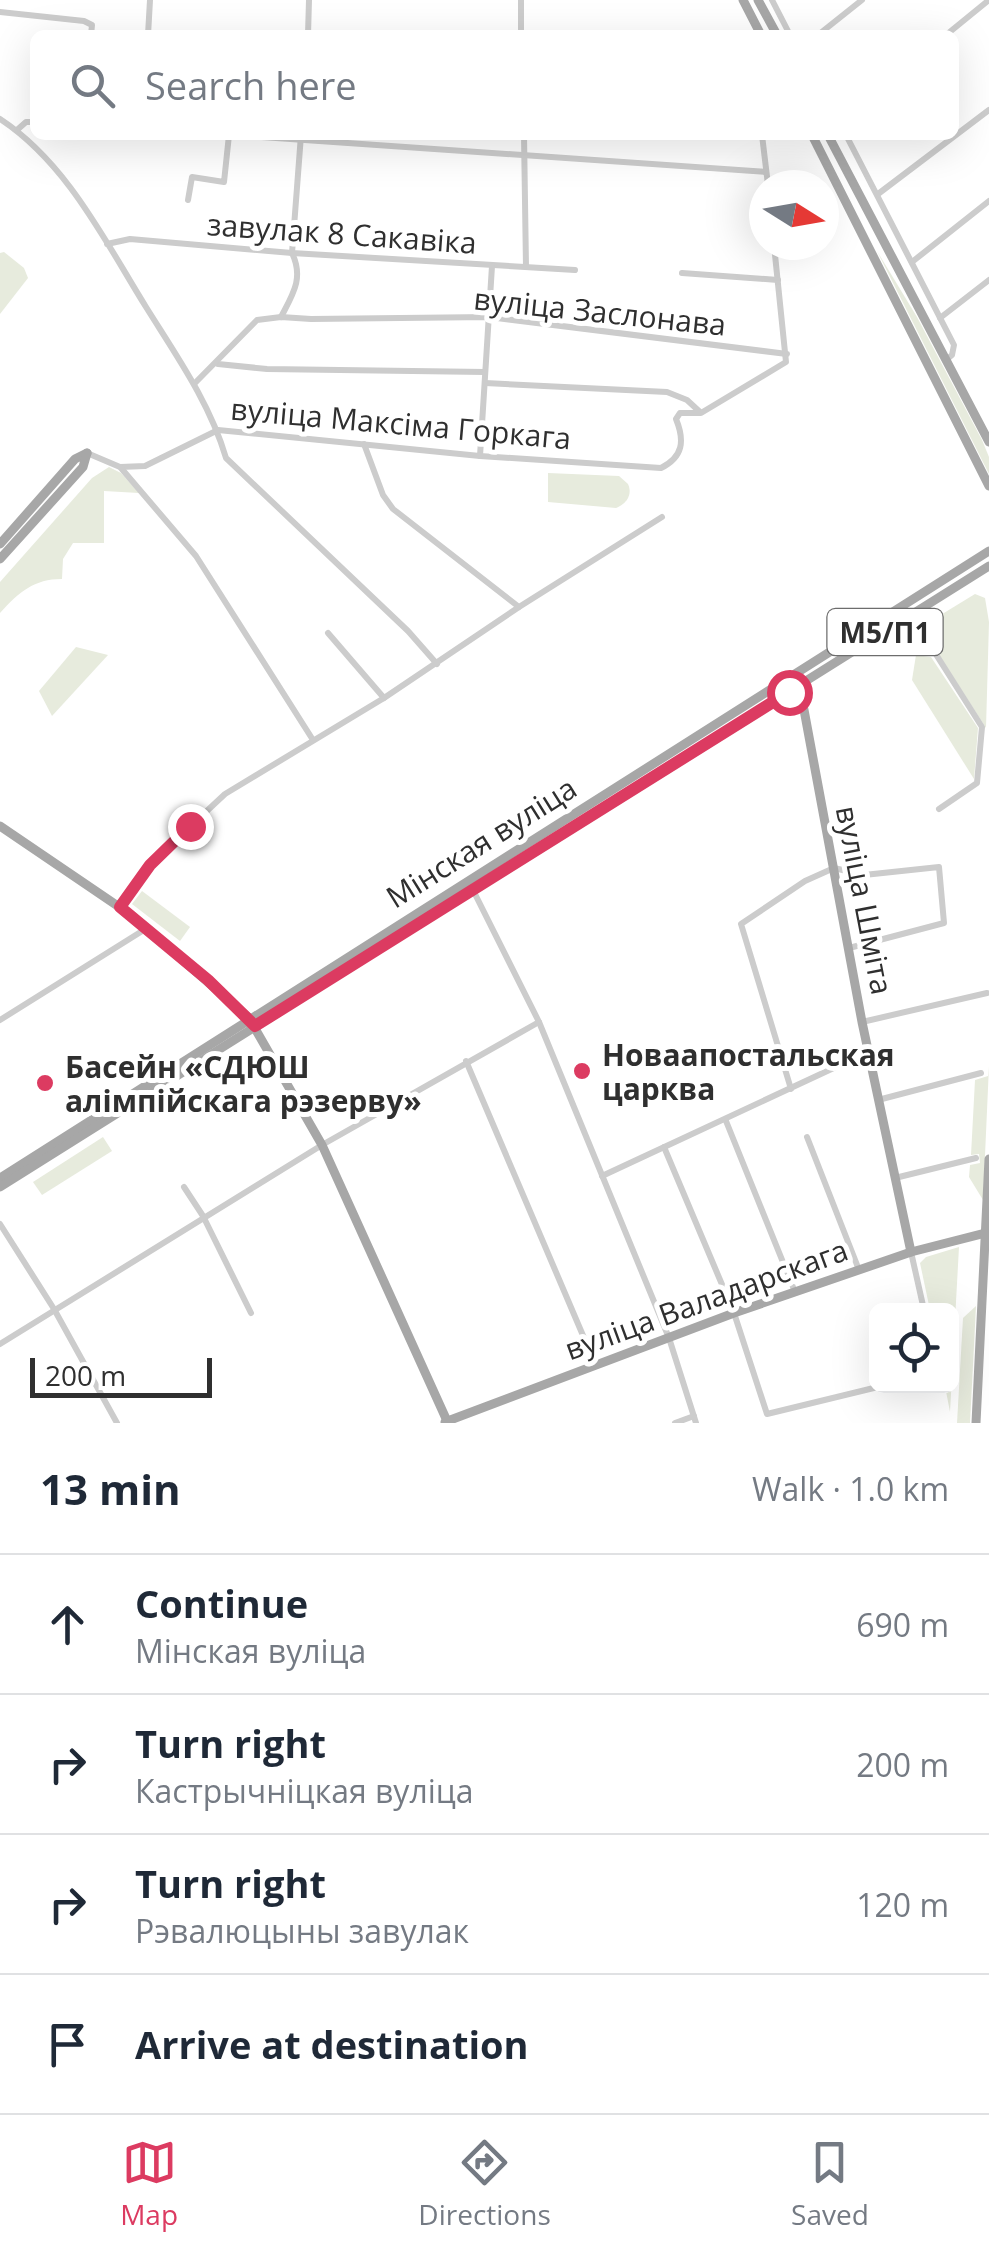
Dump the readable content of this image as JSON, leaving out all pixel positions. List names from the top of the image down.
{
  "streets": {
    "main road": [
      "М5/П1",
      "Мінская вуліца",
      "вуліца Шміта",
      "вуліца Валадарскага"
    ],
    "street": ["завулак 8 Сакавіка", "вуліца Заслонава", "вуліца Максіма Горкага"]
  },
  "crossings": [
    ["Мінская вуліца", "вуліца Шміта"],
    ["вуліца Шміта", "вуліца Валадарскага"]
  ],
  "places": ["Новаапостальская царква", "Басейн «СДЮШ алімпійскага рэзерву»"],
  "scale_bar": "200 m",
  "north": "right",
  "page": {
    "search": "Search here",
    "scale": "200 m",
    "heading": ["13 min", "Walk · 1.0 km"],
    "list": [
      ["Continue", "Мінская вуліца", "690 m"],
      ["Turn right", "Кастрычніцкая вуліца", "200 m"],
      ["Turn right", "Рэвалюцыны завулак", "120 m"],
      "Arrive at destination"
    ],
    "nav": ["Map", "Directions", "Saved"]
  }
}
